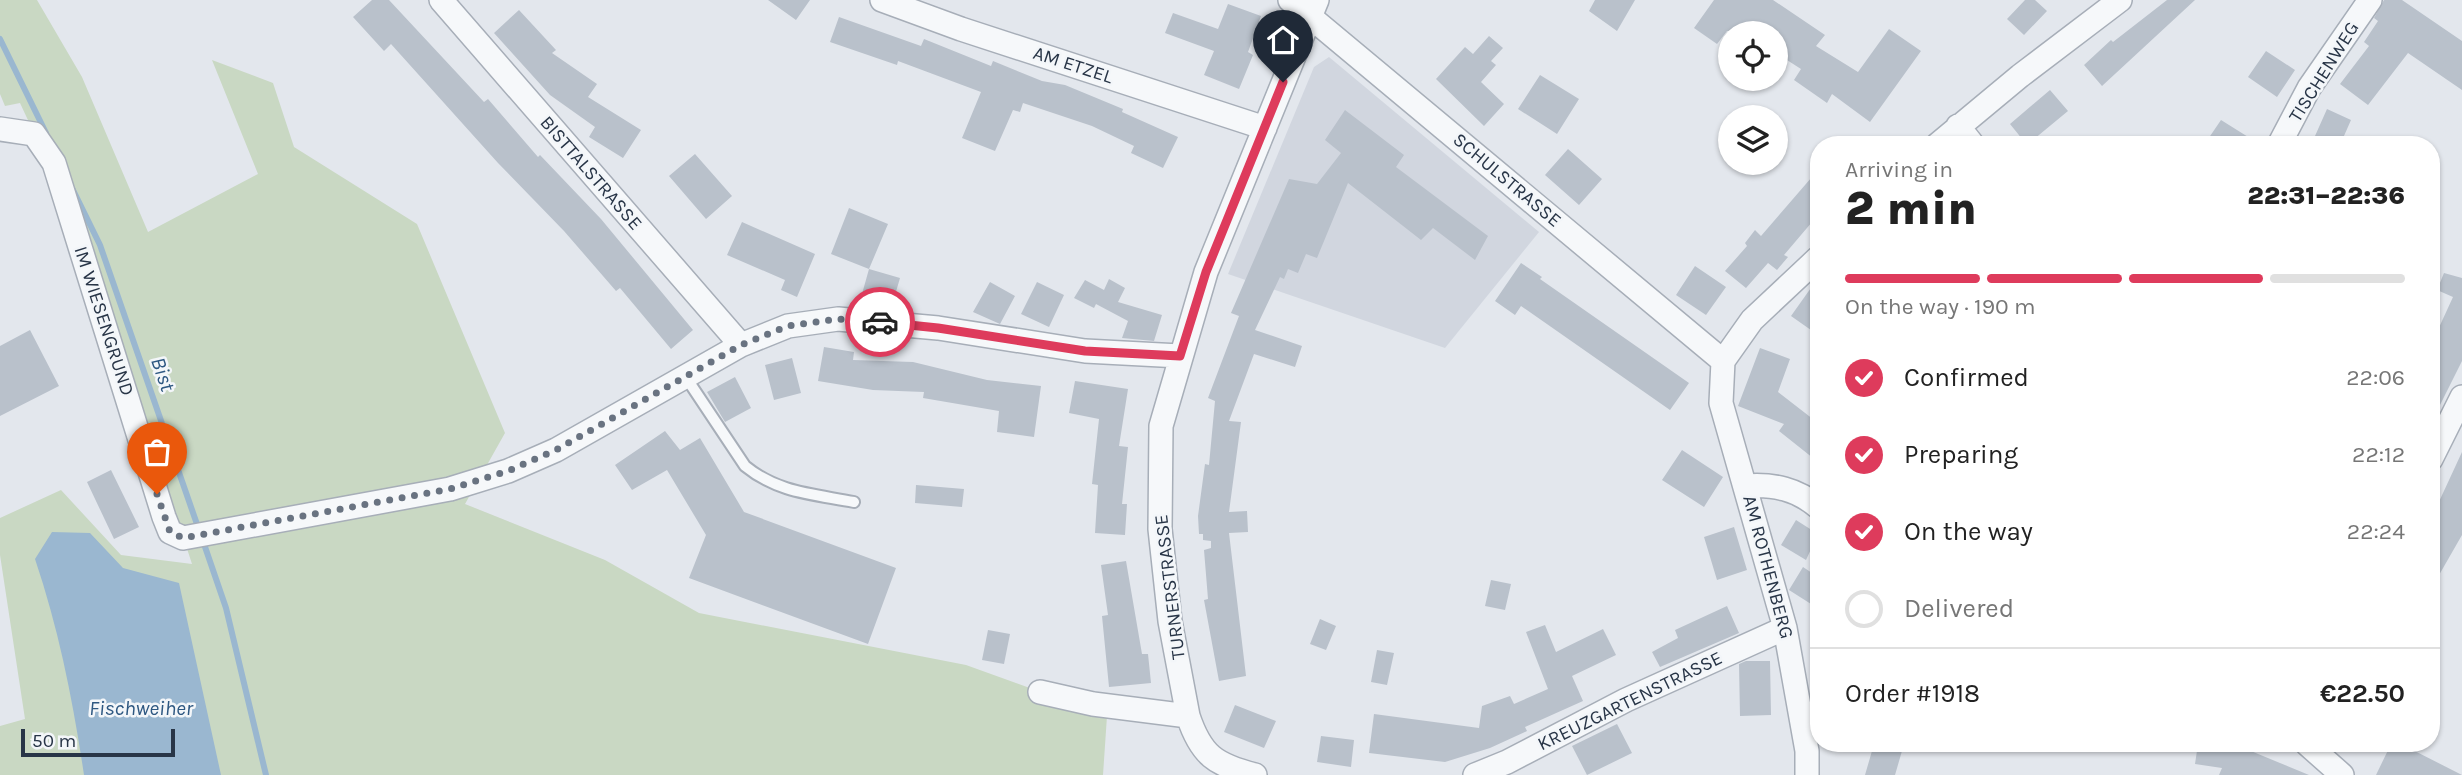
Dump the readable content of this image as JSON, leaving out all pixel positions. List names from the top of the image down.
{
  "streets": {
    "street": [
      "AM ETZEL",
      "TISCHENWEG",
      "BISTTALSTRASSE",
      "SCHULSTRASSE",
      "IM WIESENGRUND",
      "AM ROTHENBERG",
      "TURNERSTRASSE",
      "KREUZGARTENSTRASSE"
    ]
  },
  "crossings": [
    ["AM ETZEL", "TURNERSTRASSE"],
    ["SCHULSTRASSE", "AM ROTHENBERG"],
    ["SCHULSTRASSE", "TURNERSTRASSE"],
    ["AM ROTHENBERG", "KREUZGARTENSTRASSE"]
  ],
  "water": ["Bist", "Fischweiher"],
  "scale_bar": "50 m",
  "page": {
    "heading": ["2 min", "Arriving in", "22:31–22:36"],
    "panel": ["Order #1918", "€22.50"],
    "bar": "On the way · 190 m",
    "list": [
      ["Confirmed", "22:06"],
      ["Preparing", "22:12"],
      ["On the way", "22:24"],
      "Delivered"
    ],
    "scale": "50 m"
  }
}
